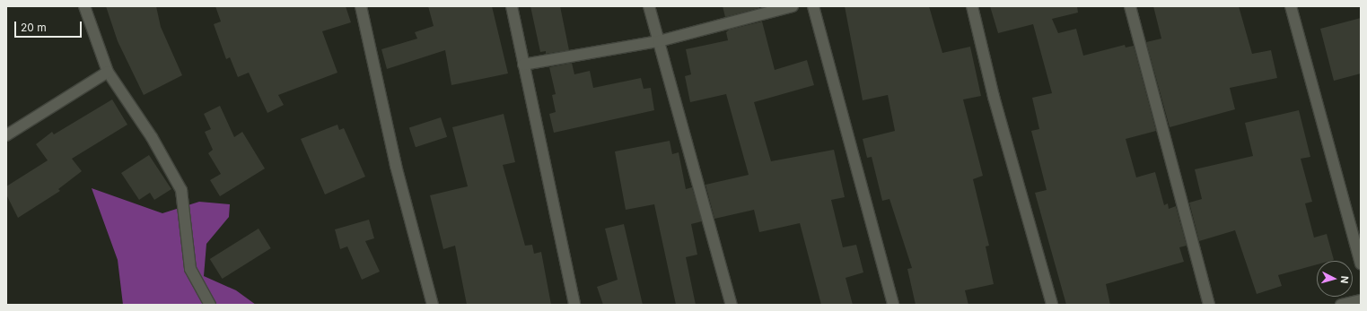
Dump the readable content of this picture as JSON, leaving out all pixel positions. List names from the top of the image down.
{
  "scale_bar": "20 m",
  "north": "right"
}
